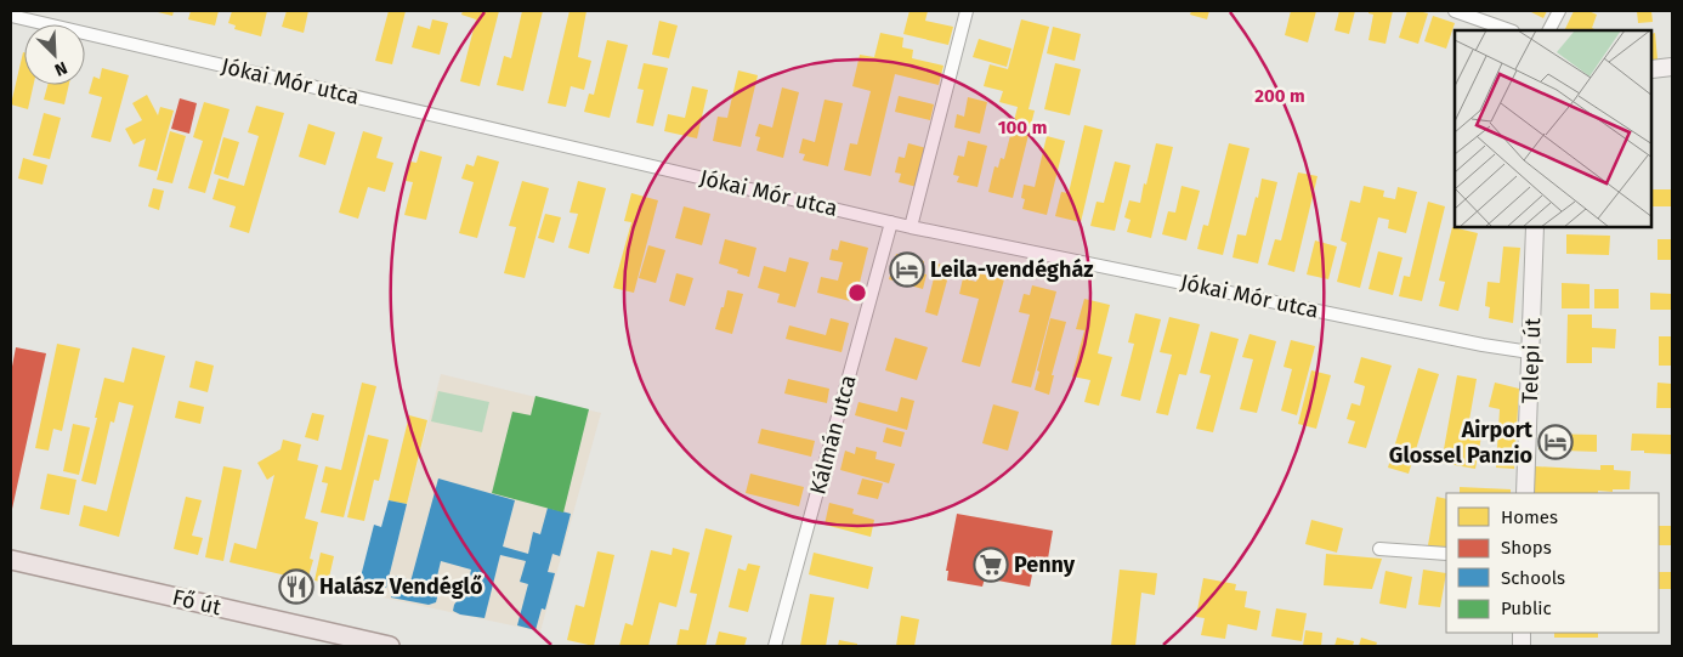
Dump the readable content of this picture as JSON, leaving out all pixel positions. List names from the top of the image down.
{
  "streets": {
    "main road": ["Telepi út", "Fő út"],
    "street": ["Jókai Mór utca", "Kálmán utca"]
  },
  "crossings": [
    ["Jókai Mór utca", "Telepi út"],
    ["Jókai Mór utca", "Kálmán utca"]
  ],
  "places": {
    "hotel": ["Leila-vendégház", "Airport Glossel Panzio"],
    "supermarket": ["Penny"],
    "restaurant": ["Halász Vendéglő"]
  },
  "legend": [
    "Homes",
    "Shops",
    "Schools",
    "Public"
  ],
  "north": "bottom right",
  "rings": ["200 m", "100 m"]
}
